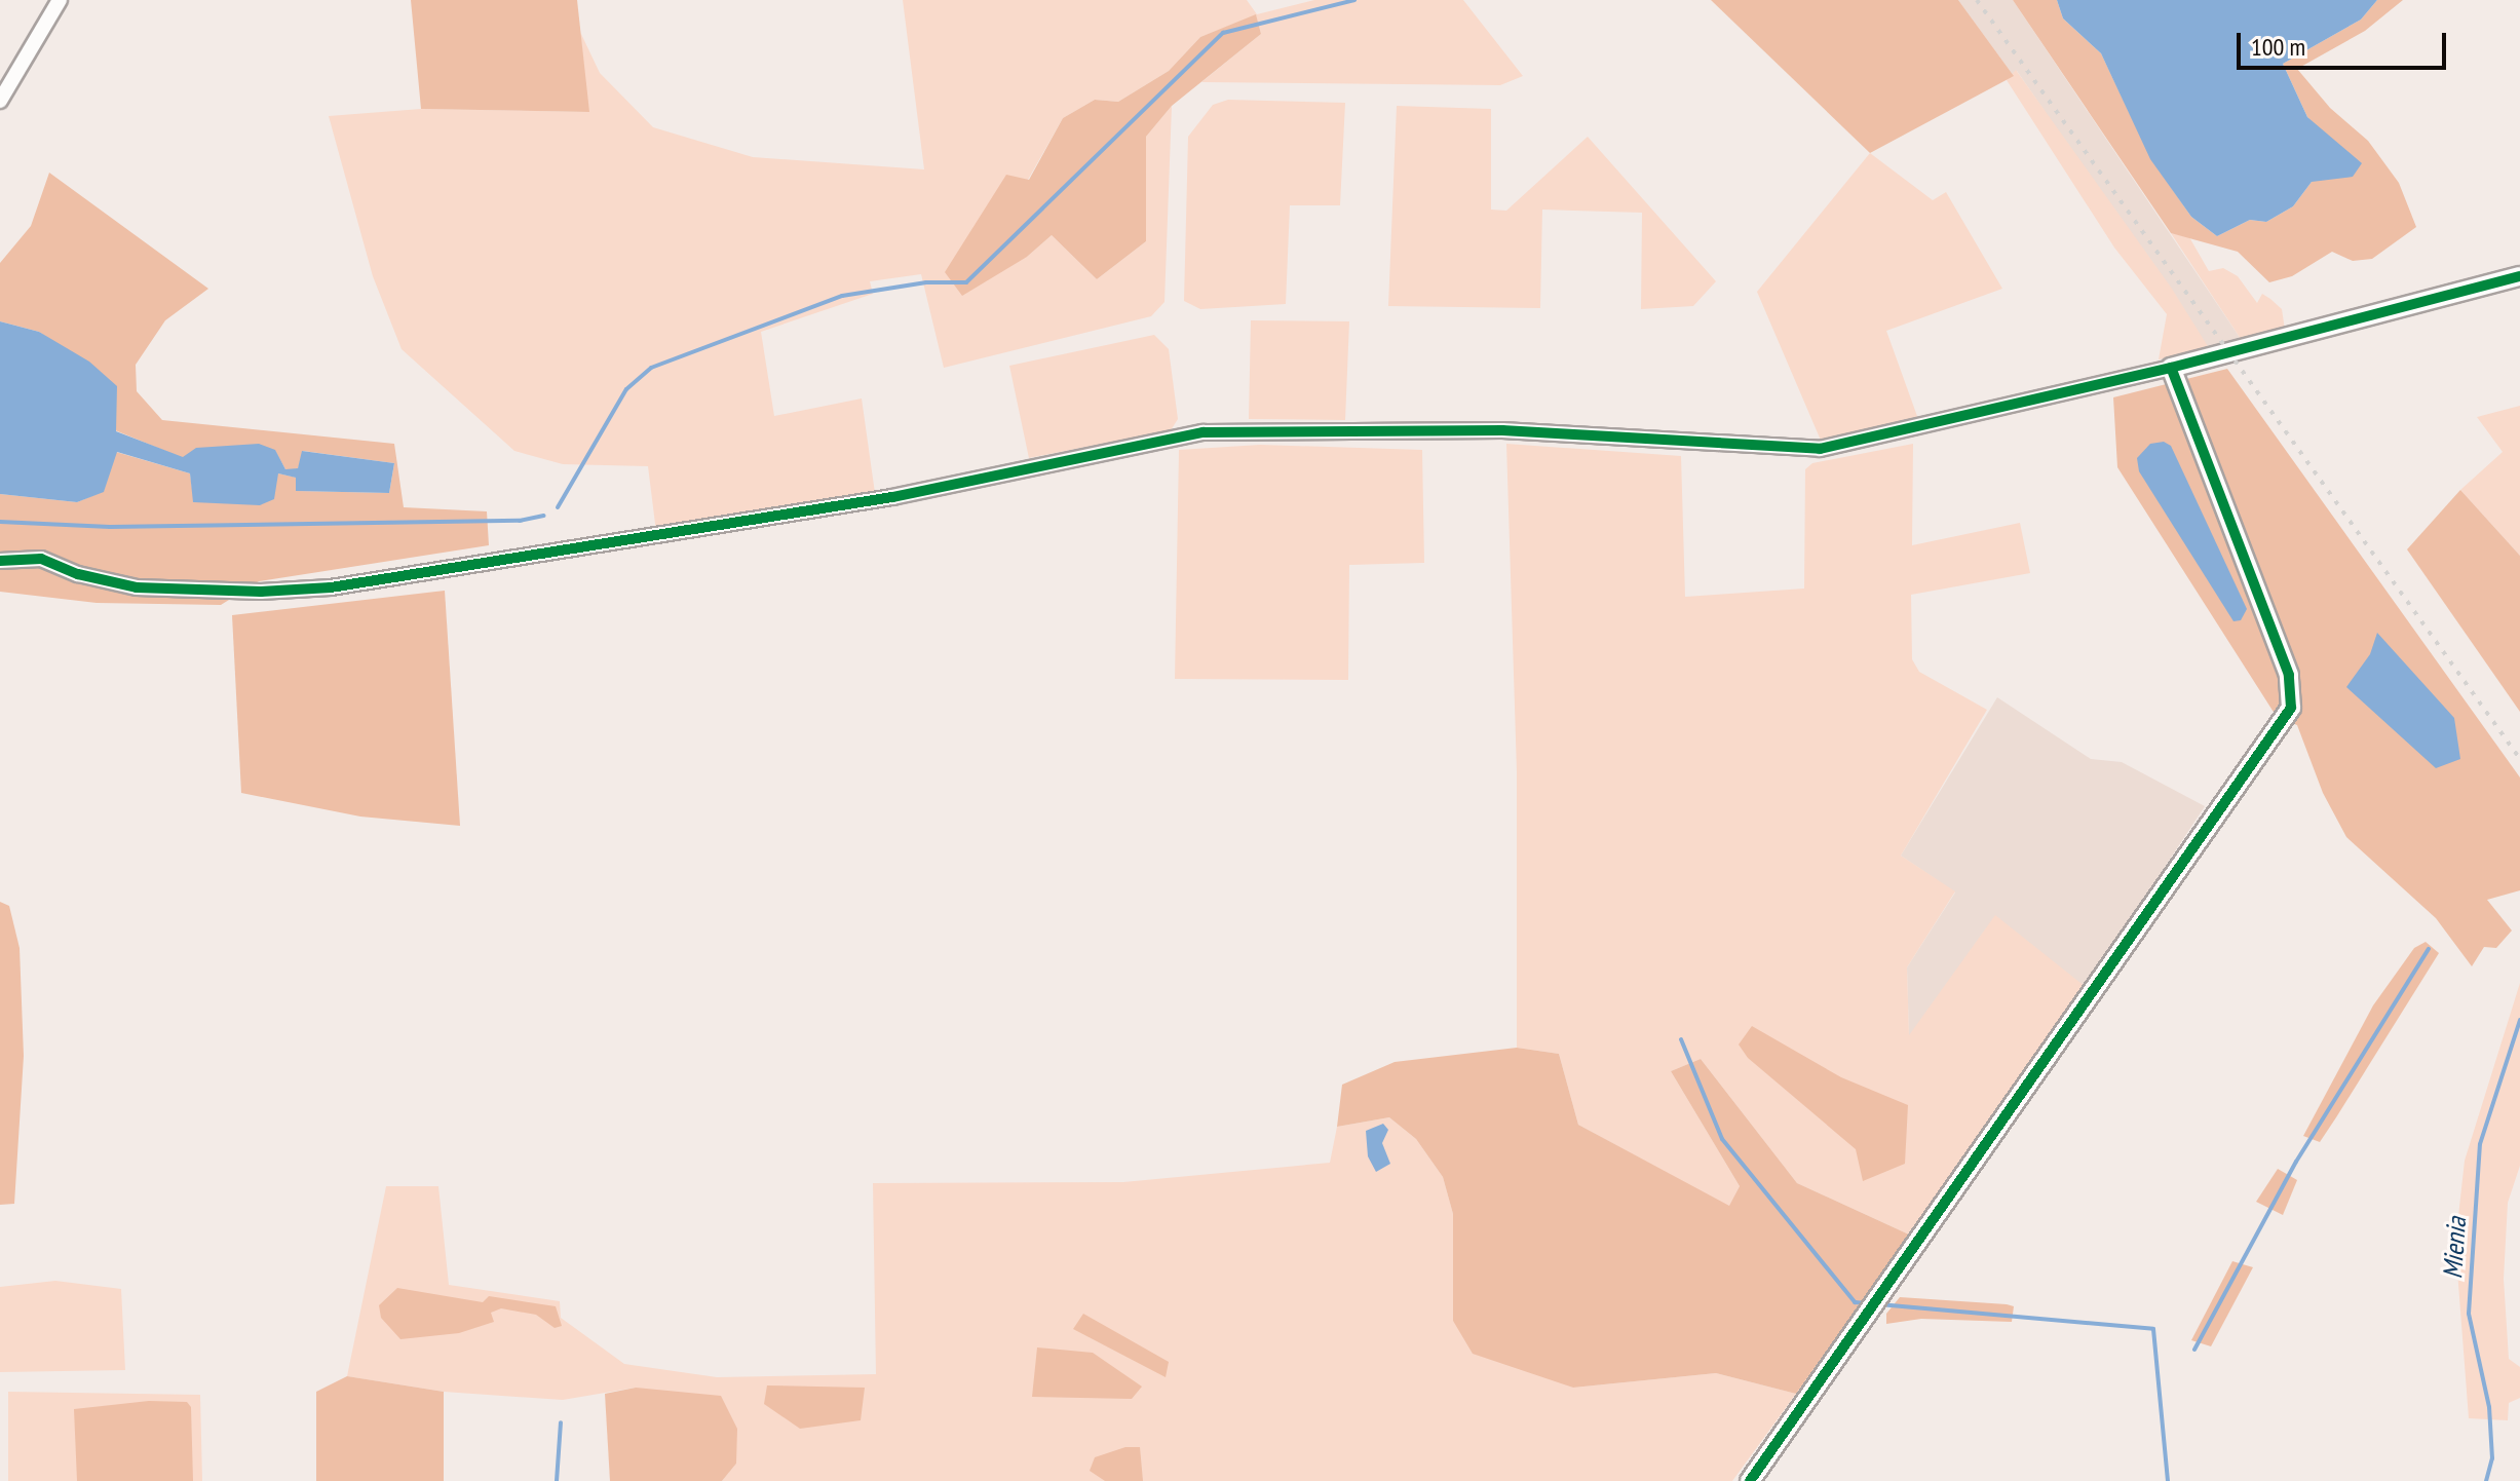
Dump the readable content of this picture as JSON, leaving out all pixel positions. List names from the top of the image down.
{
  "water": ["Mienia"],
  "scale_bar": "100 m"
}
